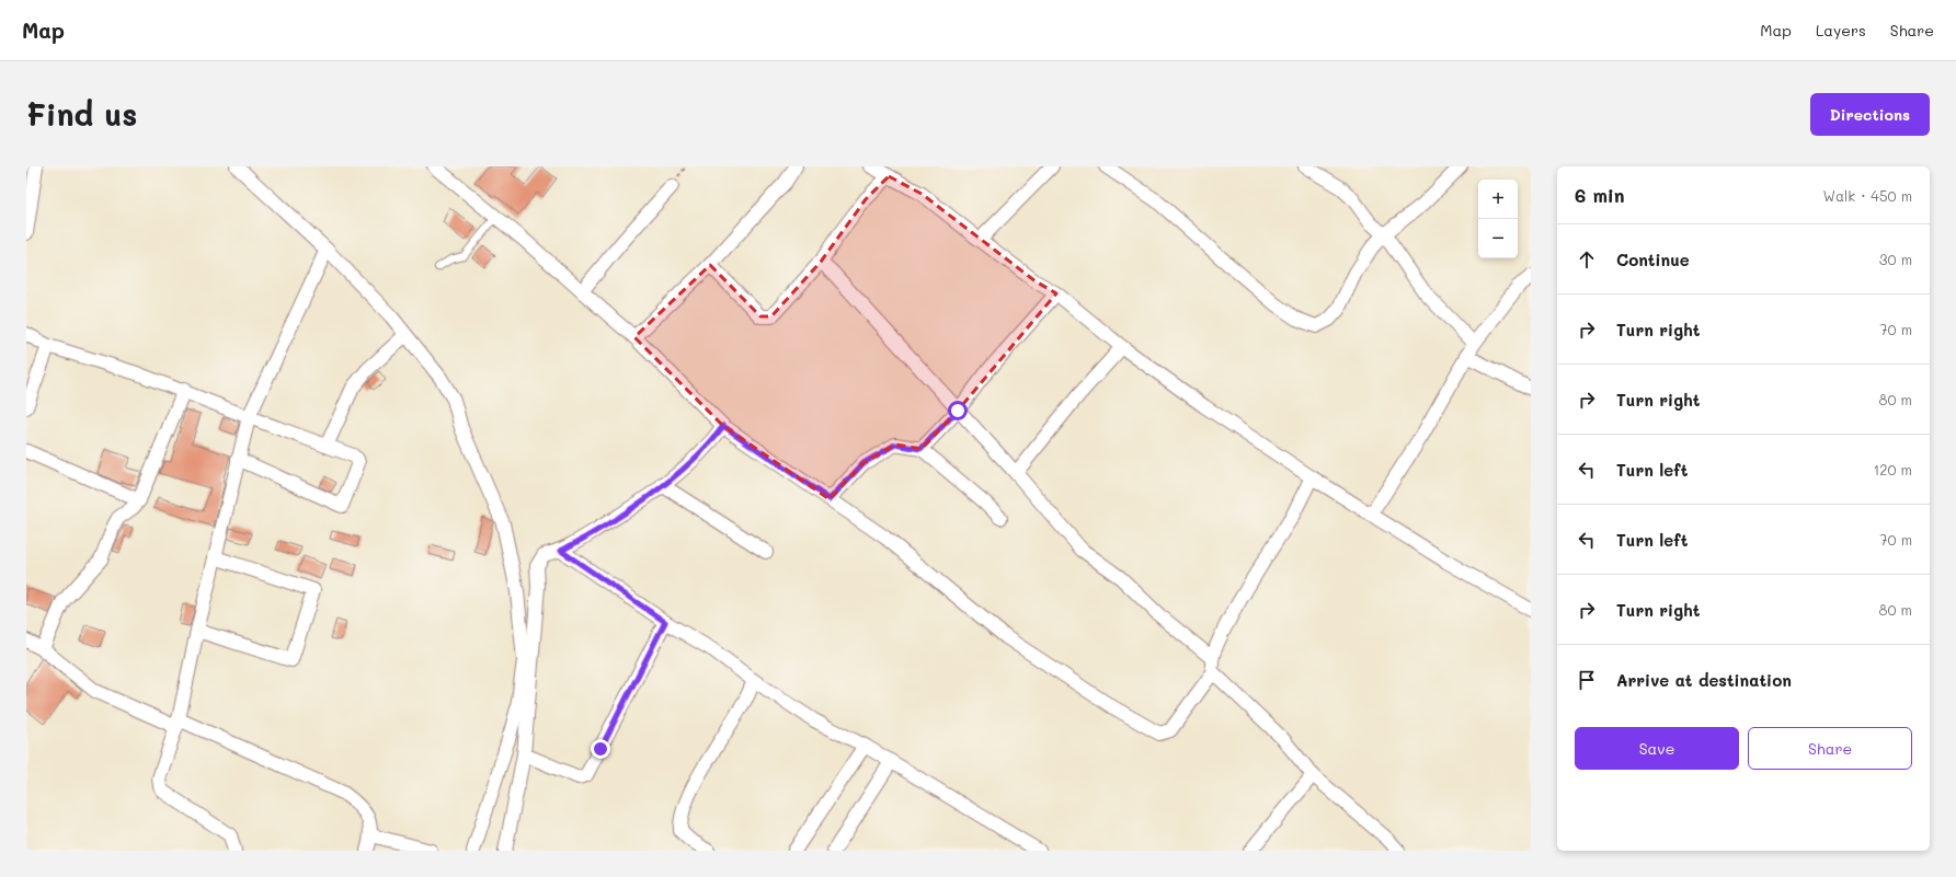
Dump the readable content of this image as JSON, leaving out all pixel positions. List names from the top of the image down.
{
  "page": {
    "header": "Map",
    "nav": ["Map", "Layers", "Share"],
    "buttons": [
      "Directions",
      ["Save", "Share"]
    ],
    "title": "Find us",
    "heading": ["6 min", "Walk · 450 m"],
    "map_buttons": ["+", "−"],
    "list": [
      ["Continue", "30 m"],
      ["Turn right", "70 m"],
      ["Turn right", "80 m"],
      ["Turn left", "120 m"],
      ["Turn left", "70 m"],
      ["Turn right", "80 m"],
      "Arrive at destination"
    ]
  }
}
